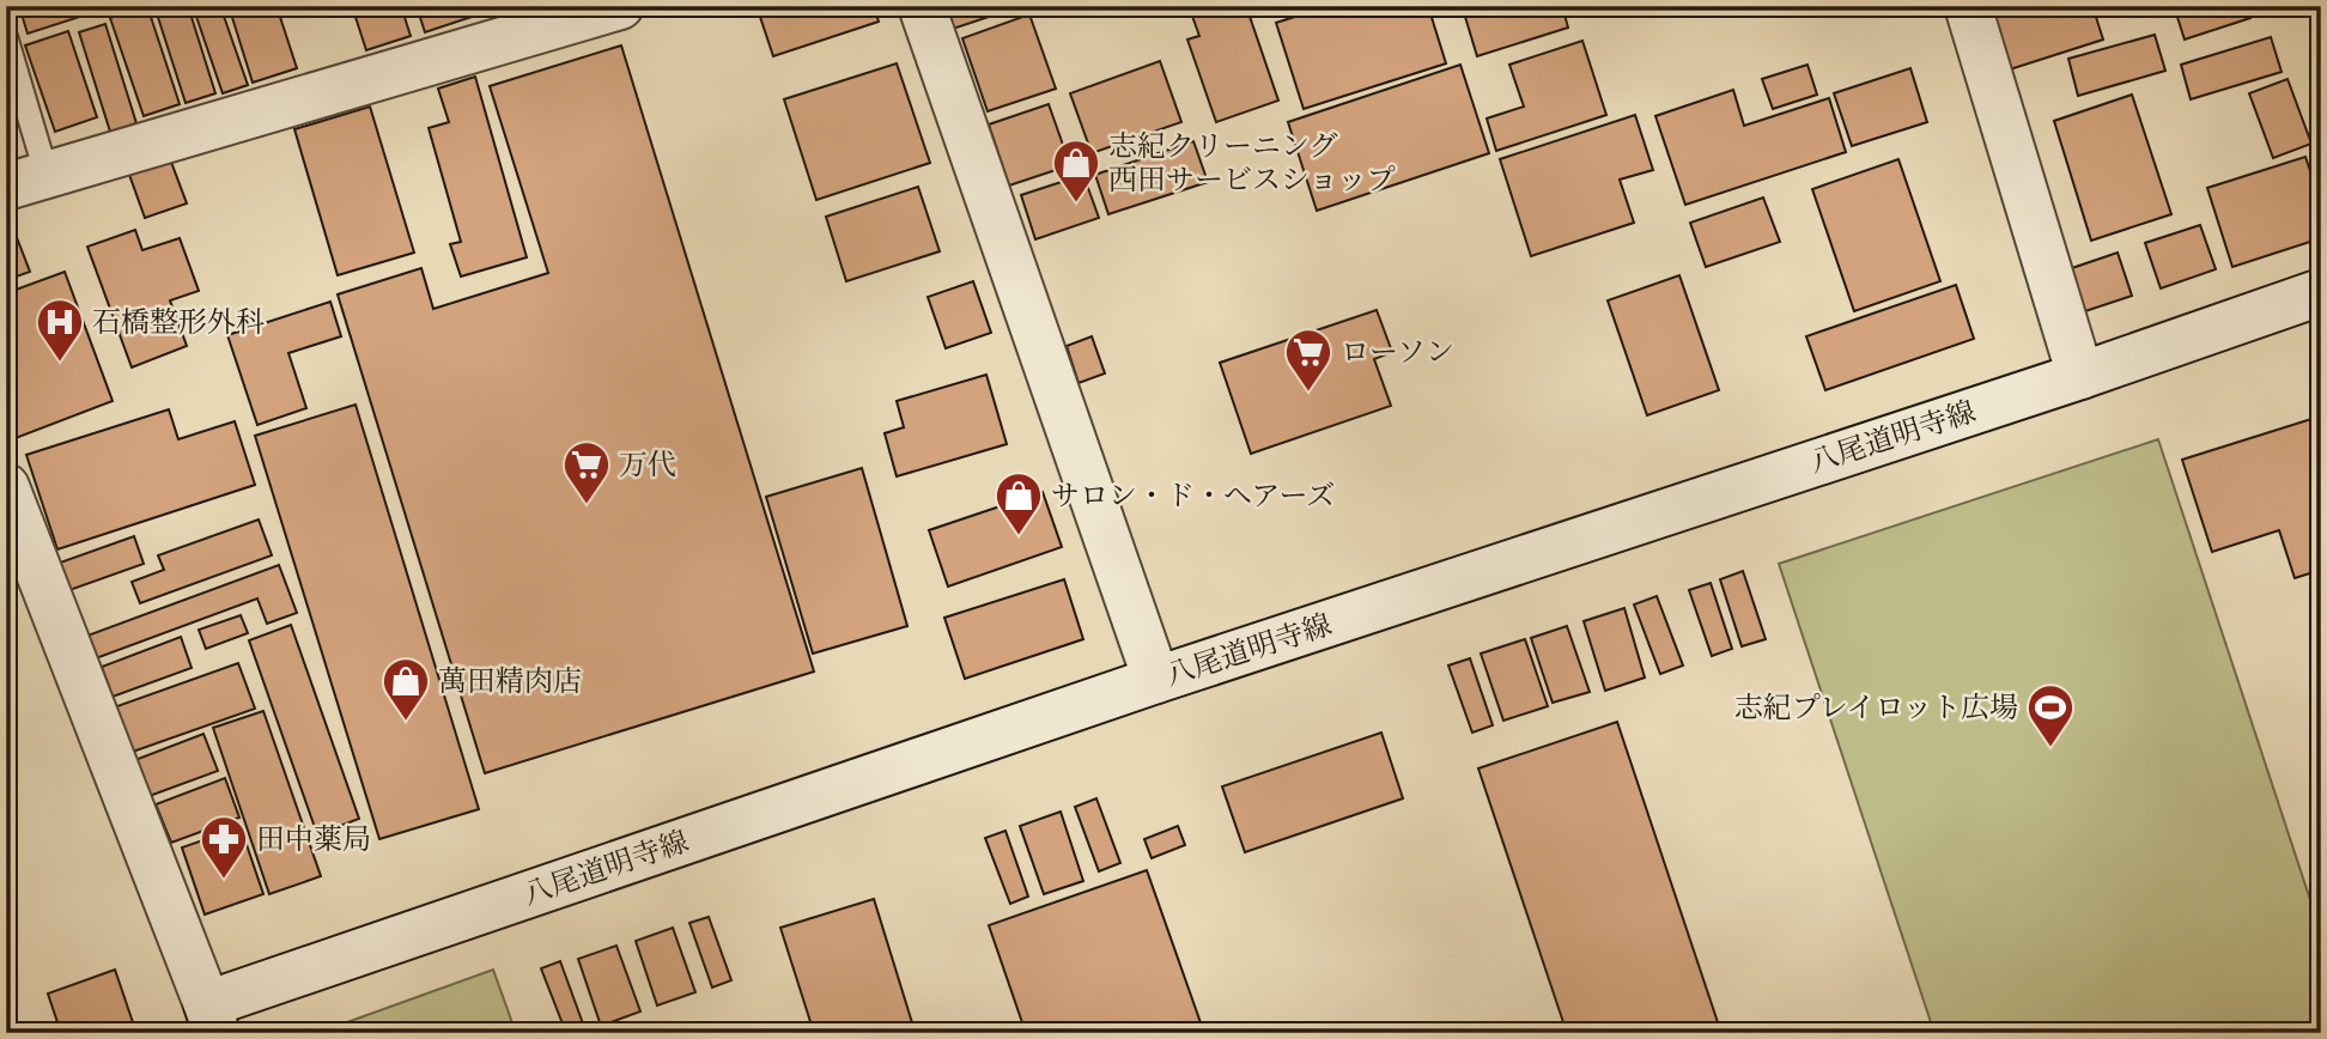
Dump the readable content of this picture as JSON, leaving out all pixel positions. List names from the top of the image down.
{
  "streets": {
    "street": ["八尾道明寺線"]
  },
  "places": {
    "shop": ["志紀クリーニング 西田サービスショップ", "サロン・ド・ヘアーズ", "萬田精肉店"],
    "hospital": ["石橋整形外科"],
    "supermarket": ["ローソン", "万代"],
    "sports": ["志紀プレイロット広場"],
    "pharmacy": ["田中薬局"]
  }
}
